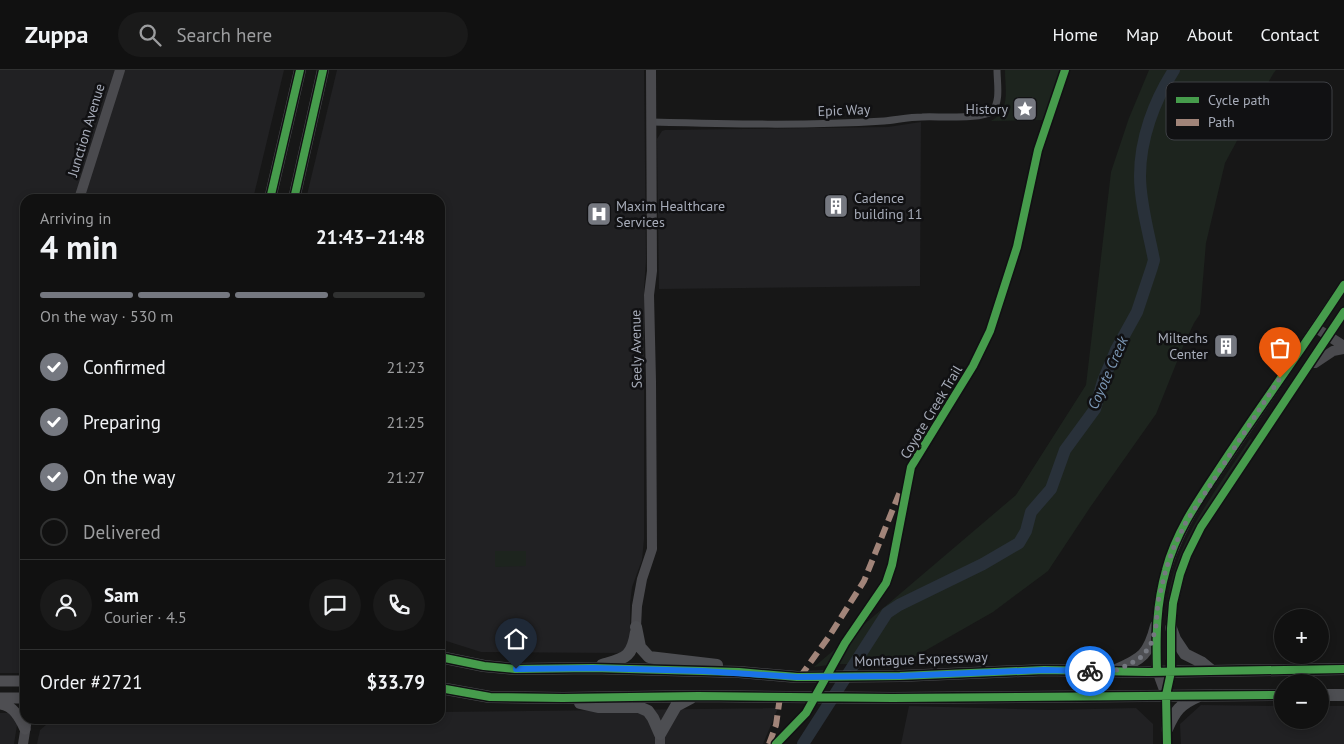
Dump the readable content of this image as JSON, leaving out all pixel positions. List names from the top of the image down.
{
  "streets": {
    "highway": ["Montague Expressway"],
    "main road": ["Junction Avenue", "Seely Avenue"],
    "street": ["Epic Way"],
    "cycle path": ["Coyote Creek Trail"]
  },
  "crossings": [
    ["Epic Way", "Seely Avenue"]
  ],
  "water": ["Coyote Creek"],
  "places": {
    "place": ["History"],
    "building": ["Cadence building 11", "Miltechs Center"],
    "hospital": ["Maxim Healthcare Services"]
  },
  "legend": ["Cycle path", "Path"],
  "page": {
    "header": "Zuppa",
    "search": "Search here",
    "nav": [
      "Home",
      "Map",
      "About",
      "Contact"
    ],
    "heading": ["4 min", "Arriving in", "21:43–21:48"],
    "panel": [
      "Sam",
      "Courier · 4.5",
      "Order #2721",
      "$33.79"
    ],
    "bar": "On the way · 530 m",
    "list": [
      ["Confirmed", "21:23"],
      ["Preparing", "21:25"],
      ["On the way", "21:27"],
      "Delivered"
    ],
    "map_buttons": ["+", "−"]
  }
}
